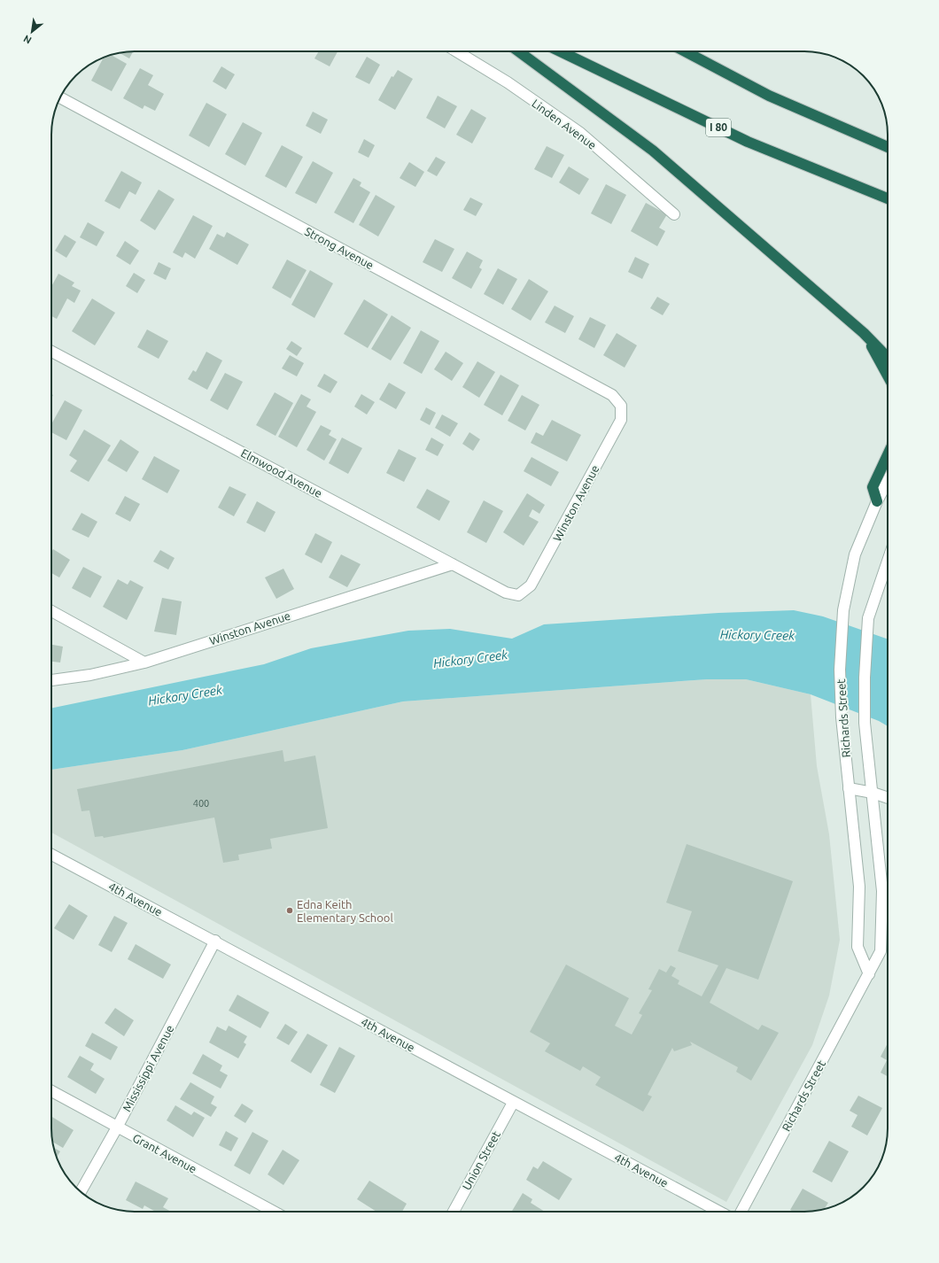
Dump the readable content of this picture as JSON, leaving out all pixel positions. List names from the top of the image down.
{
  "streets": {
    "highway": ["I 80"],
    "street": [
      "Linden Avenue",
      "Strong Avenue",
      "Elmwood Avenue",
      "Winston Avenue",
      "Richards Street",
      "4th Avenue",
      "Mississippi Avenue",
      "Grant Avenue",
      "Union Street"
    ]
  },
  "crossings": [
    ["Strong Avenue", "Winston Avenue"],
    ["Elmwood Avenue", "Winston Avenue"],
    ["4th Avenue", "Mississippi Avenue"],
    ["4th Avenue", "Union Street"],
    ["Mississippi Avenue", "Grant Avenue"]
  ],
  "water": ["Hickory Creek"],
  "places": ["Edna Keith Elementary School"],
  "house_numbers": ["400"],
  "north": "bottom left"
}
